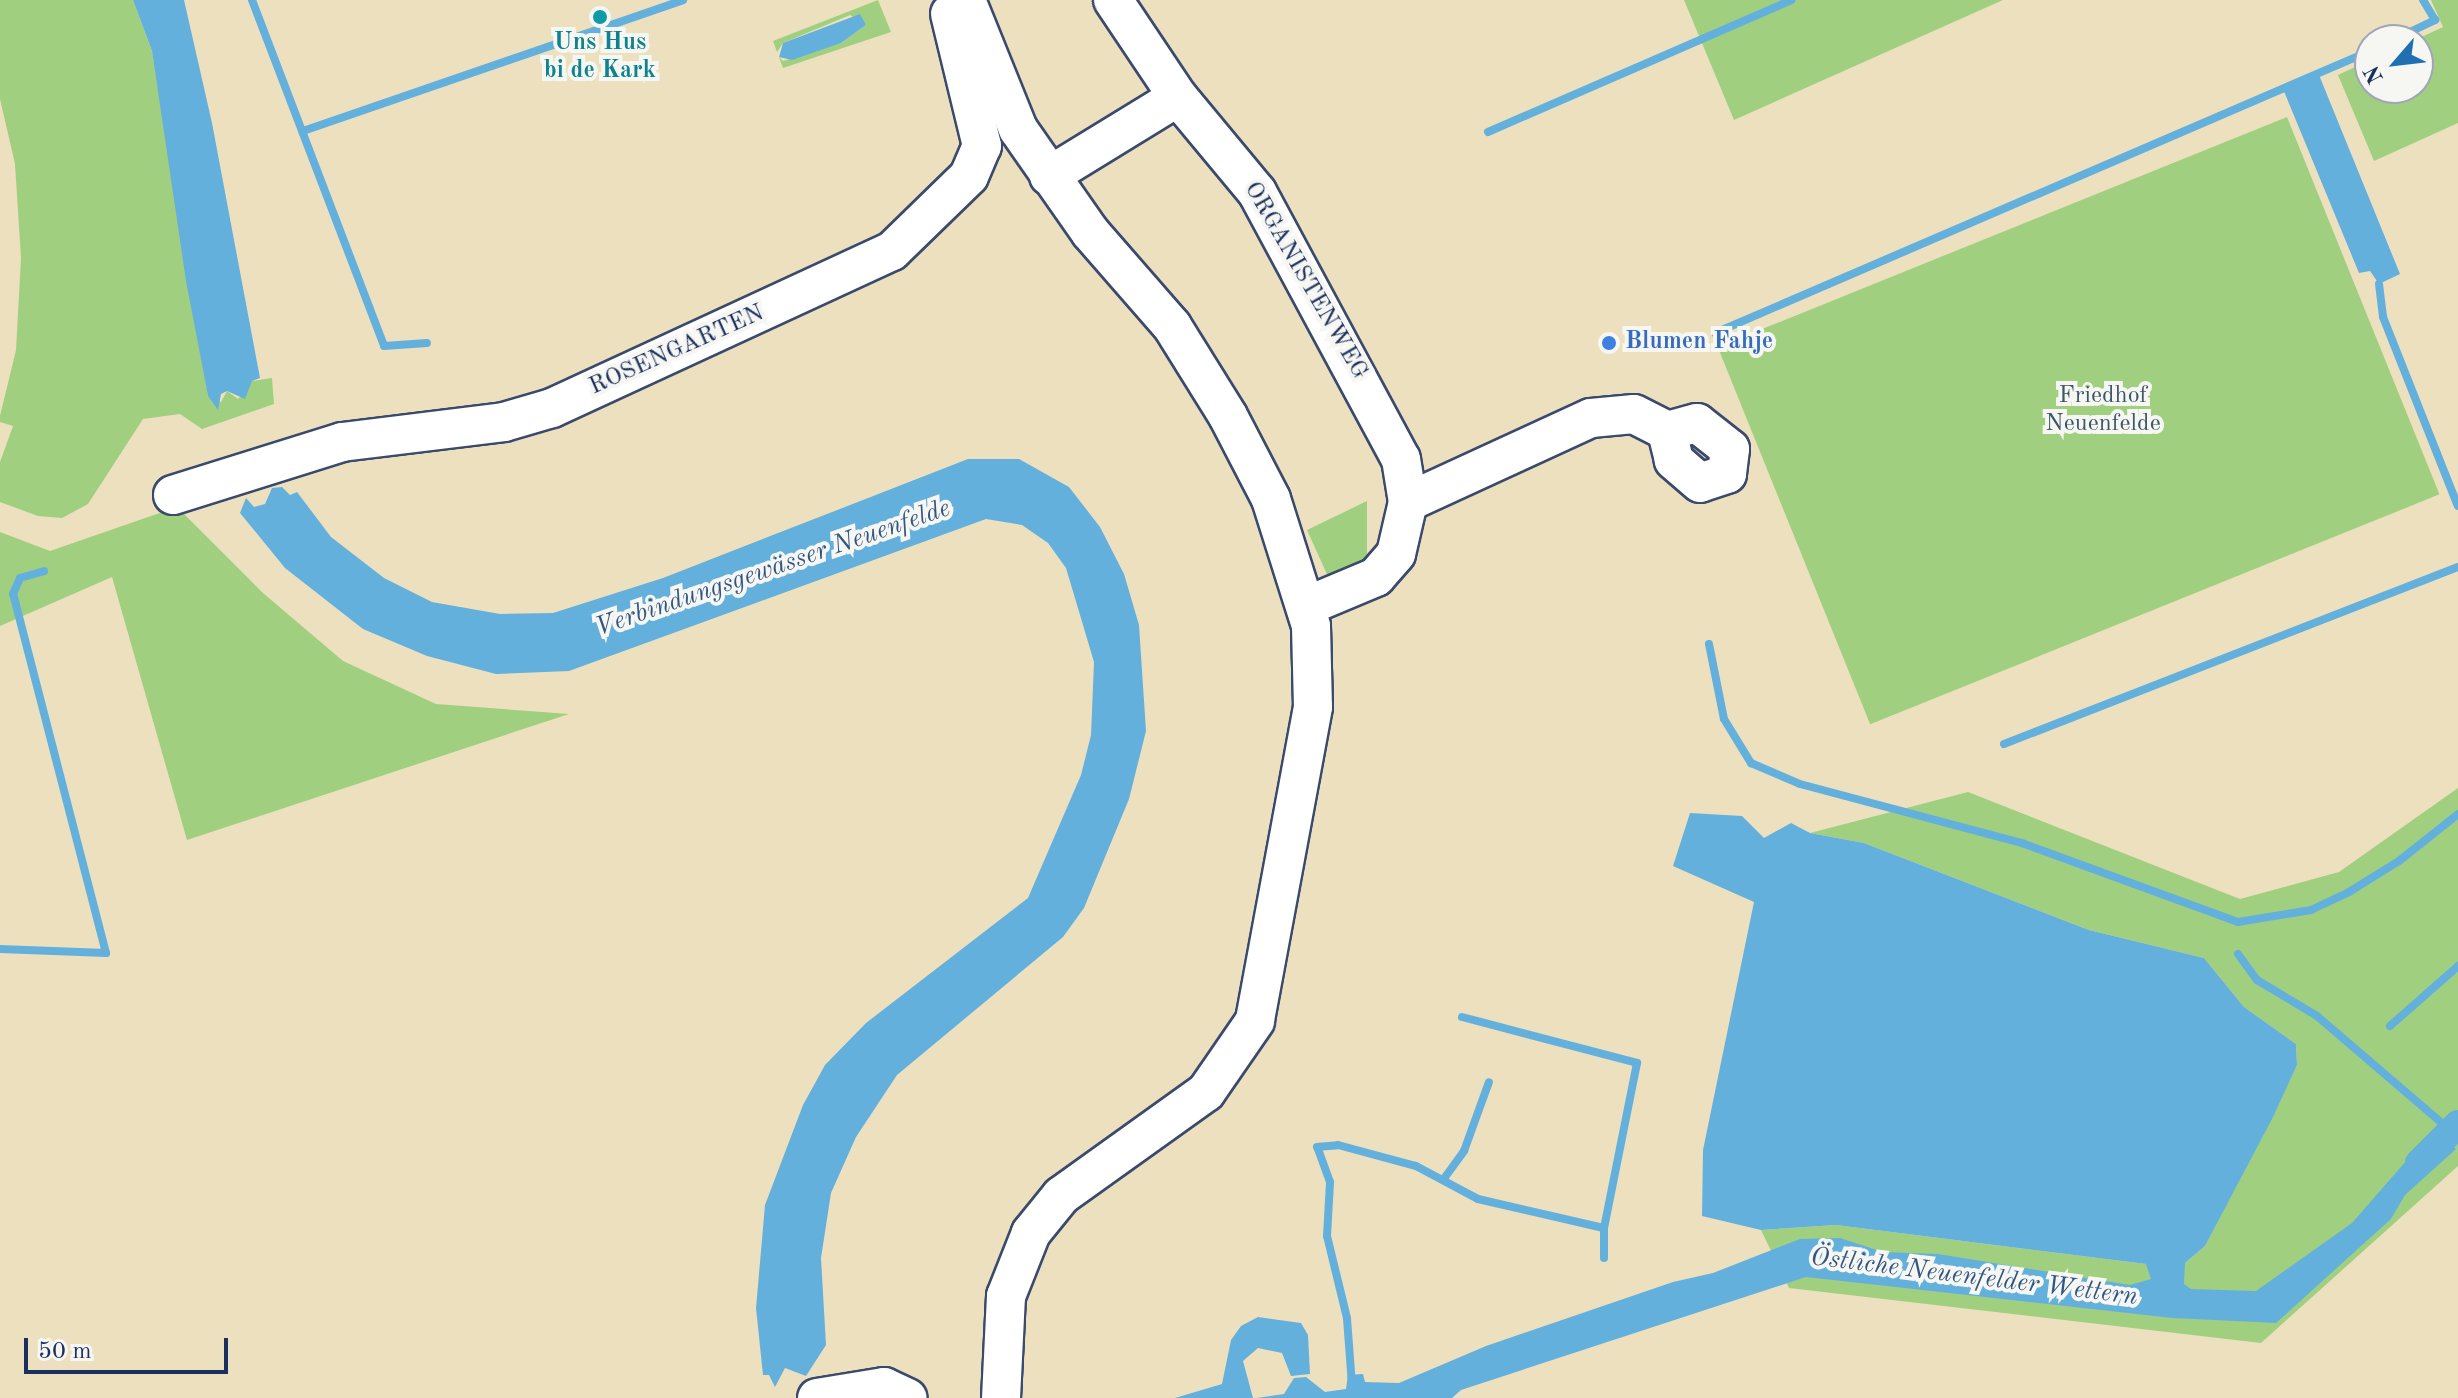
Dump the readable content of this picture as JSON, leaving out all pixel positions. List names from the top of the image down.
{
  "streets": {
    "street": ["ORGANISTENWEG", "ROSENGARTEN"]
  },
  "water": ["Verbindungsgewässer Neuenfelde", "Östliche Neuenfelder Wettern"],
  "parks": ["Friedhof Neuenfelde"],
  "places": ["Uns Hus bi de Kark", "Blumen Fahje"],
  "scale_bar": "50 m",
  "north": "bottom left"
}
